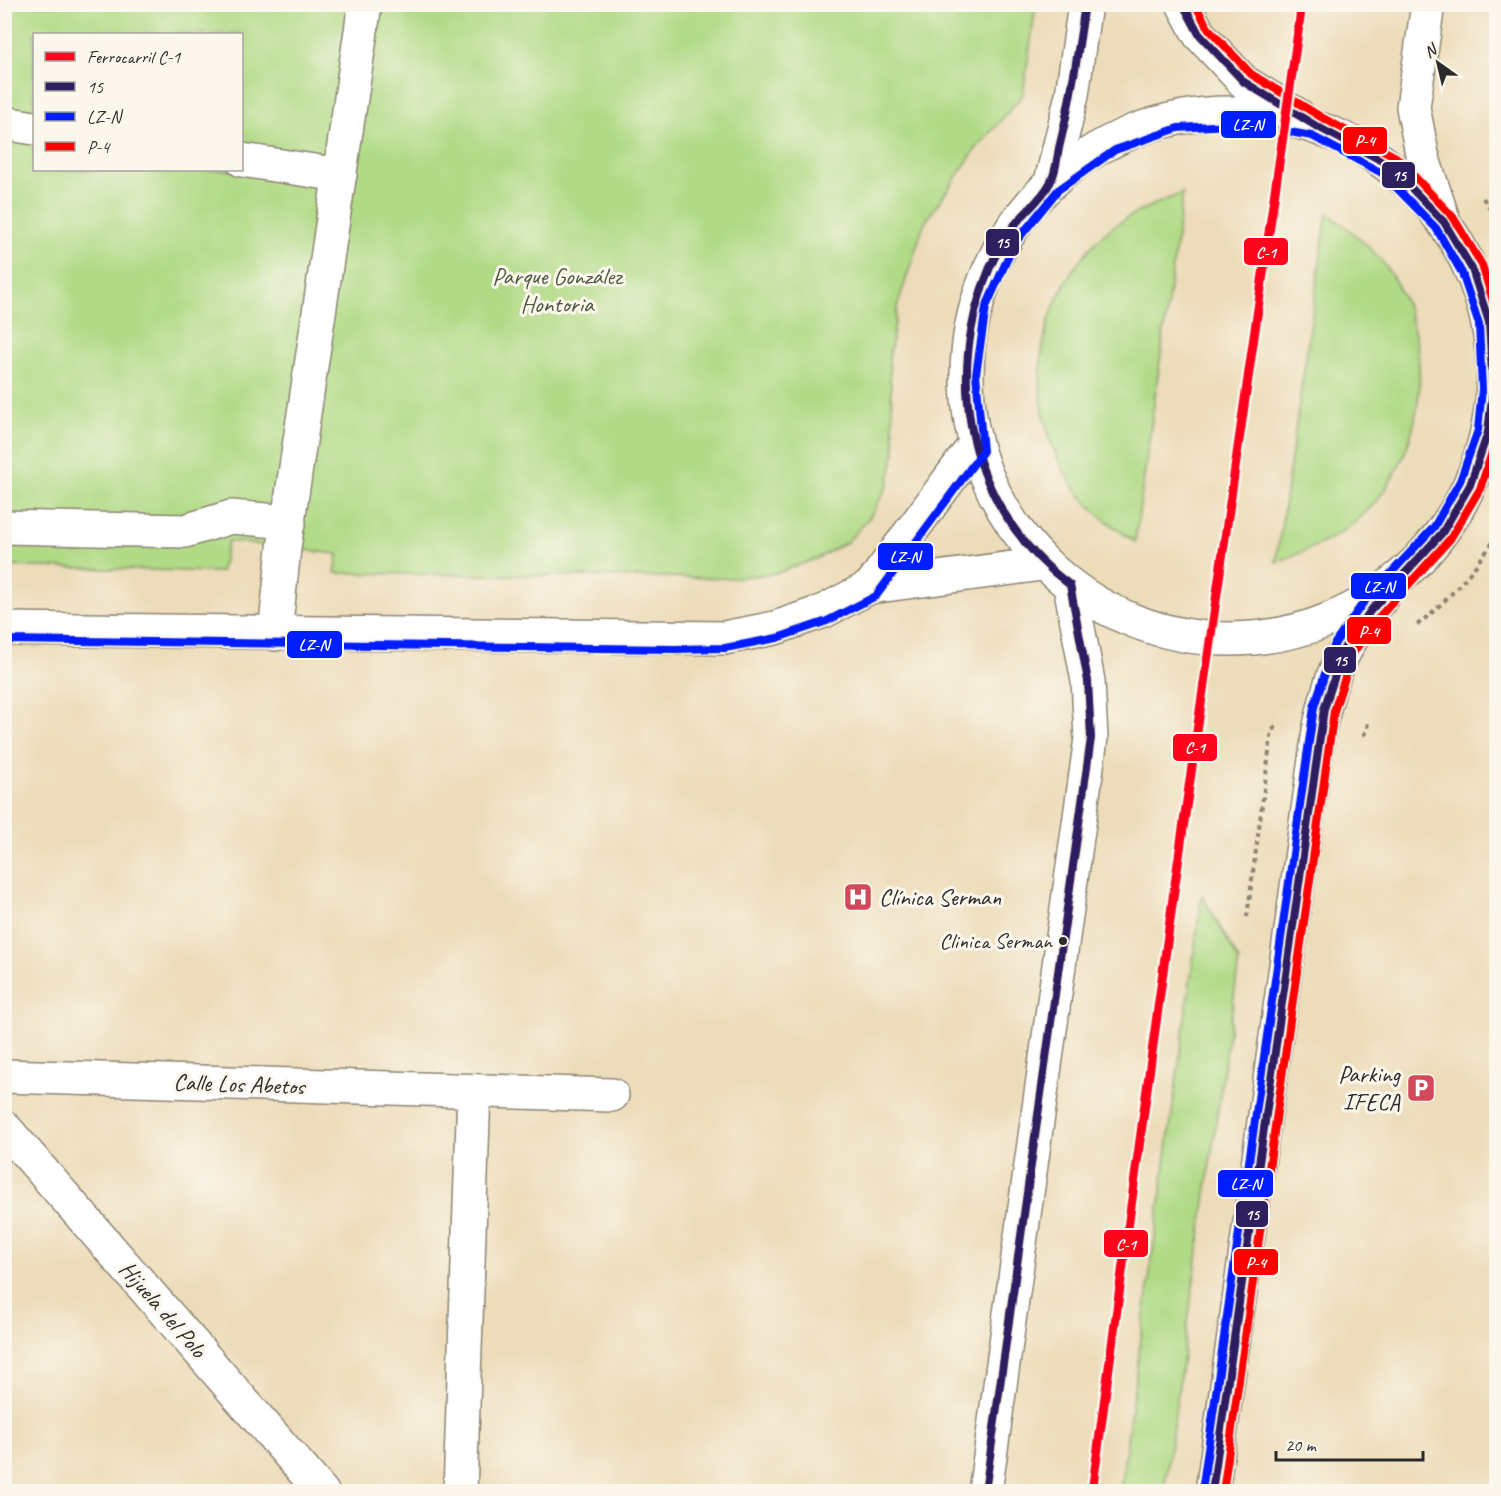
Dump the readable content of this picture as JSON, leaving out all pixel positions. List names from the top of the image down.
{
  "streets": {
    "street": ["Calle Los Abetos", "Hijuela del Polo"]
  },
  "parks": ["Parque González Hontoria"],
  "places": {
    "hospital": ["Clínica Serman"],
    "other": ["Clinica Serman"],
    "parking": ["Parking IFECA"]
  },
  "lines": [
    "rail line C-1",
    "transit line 15",
    "transit line P-4",
    "transit line LZ-N"
  ],
  "legend": [
    "Ferrocarril C-1",
    "15",
    "LZ-N",
    "P-4"
  ],
  "scale_bar": "20 m",
  "north": "top left"
}
